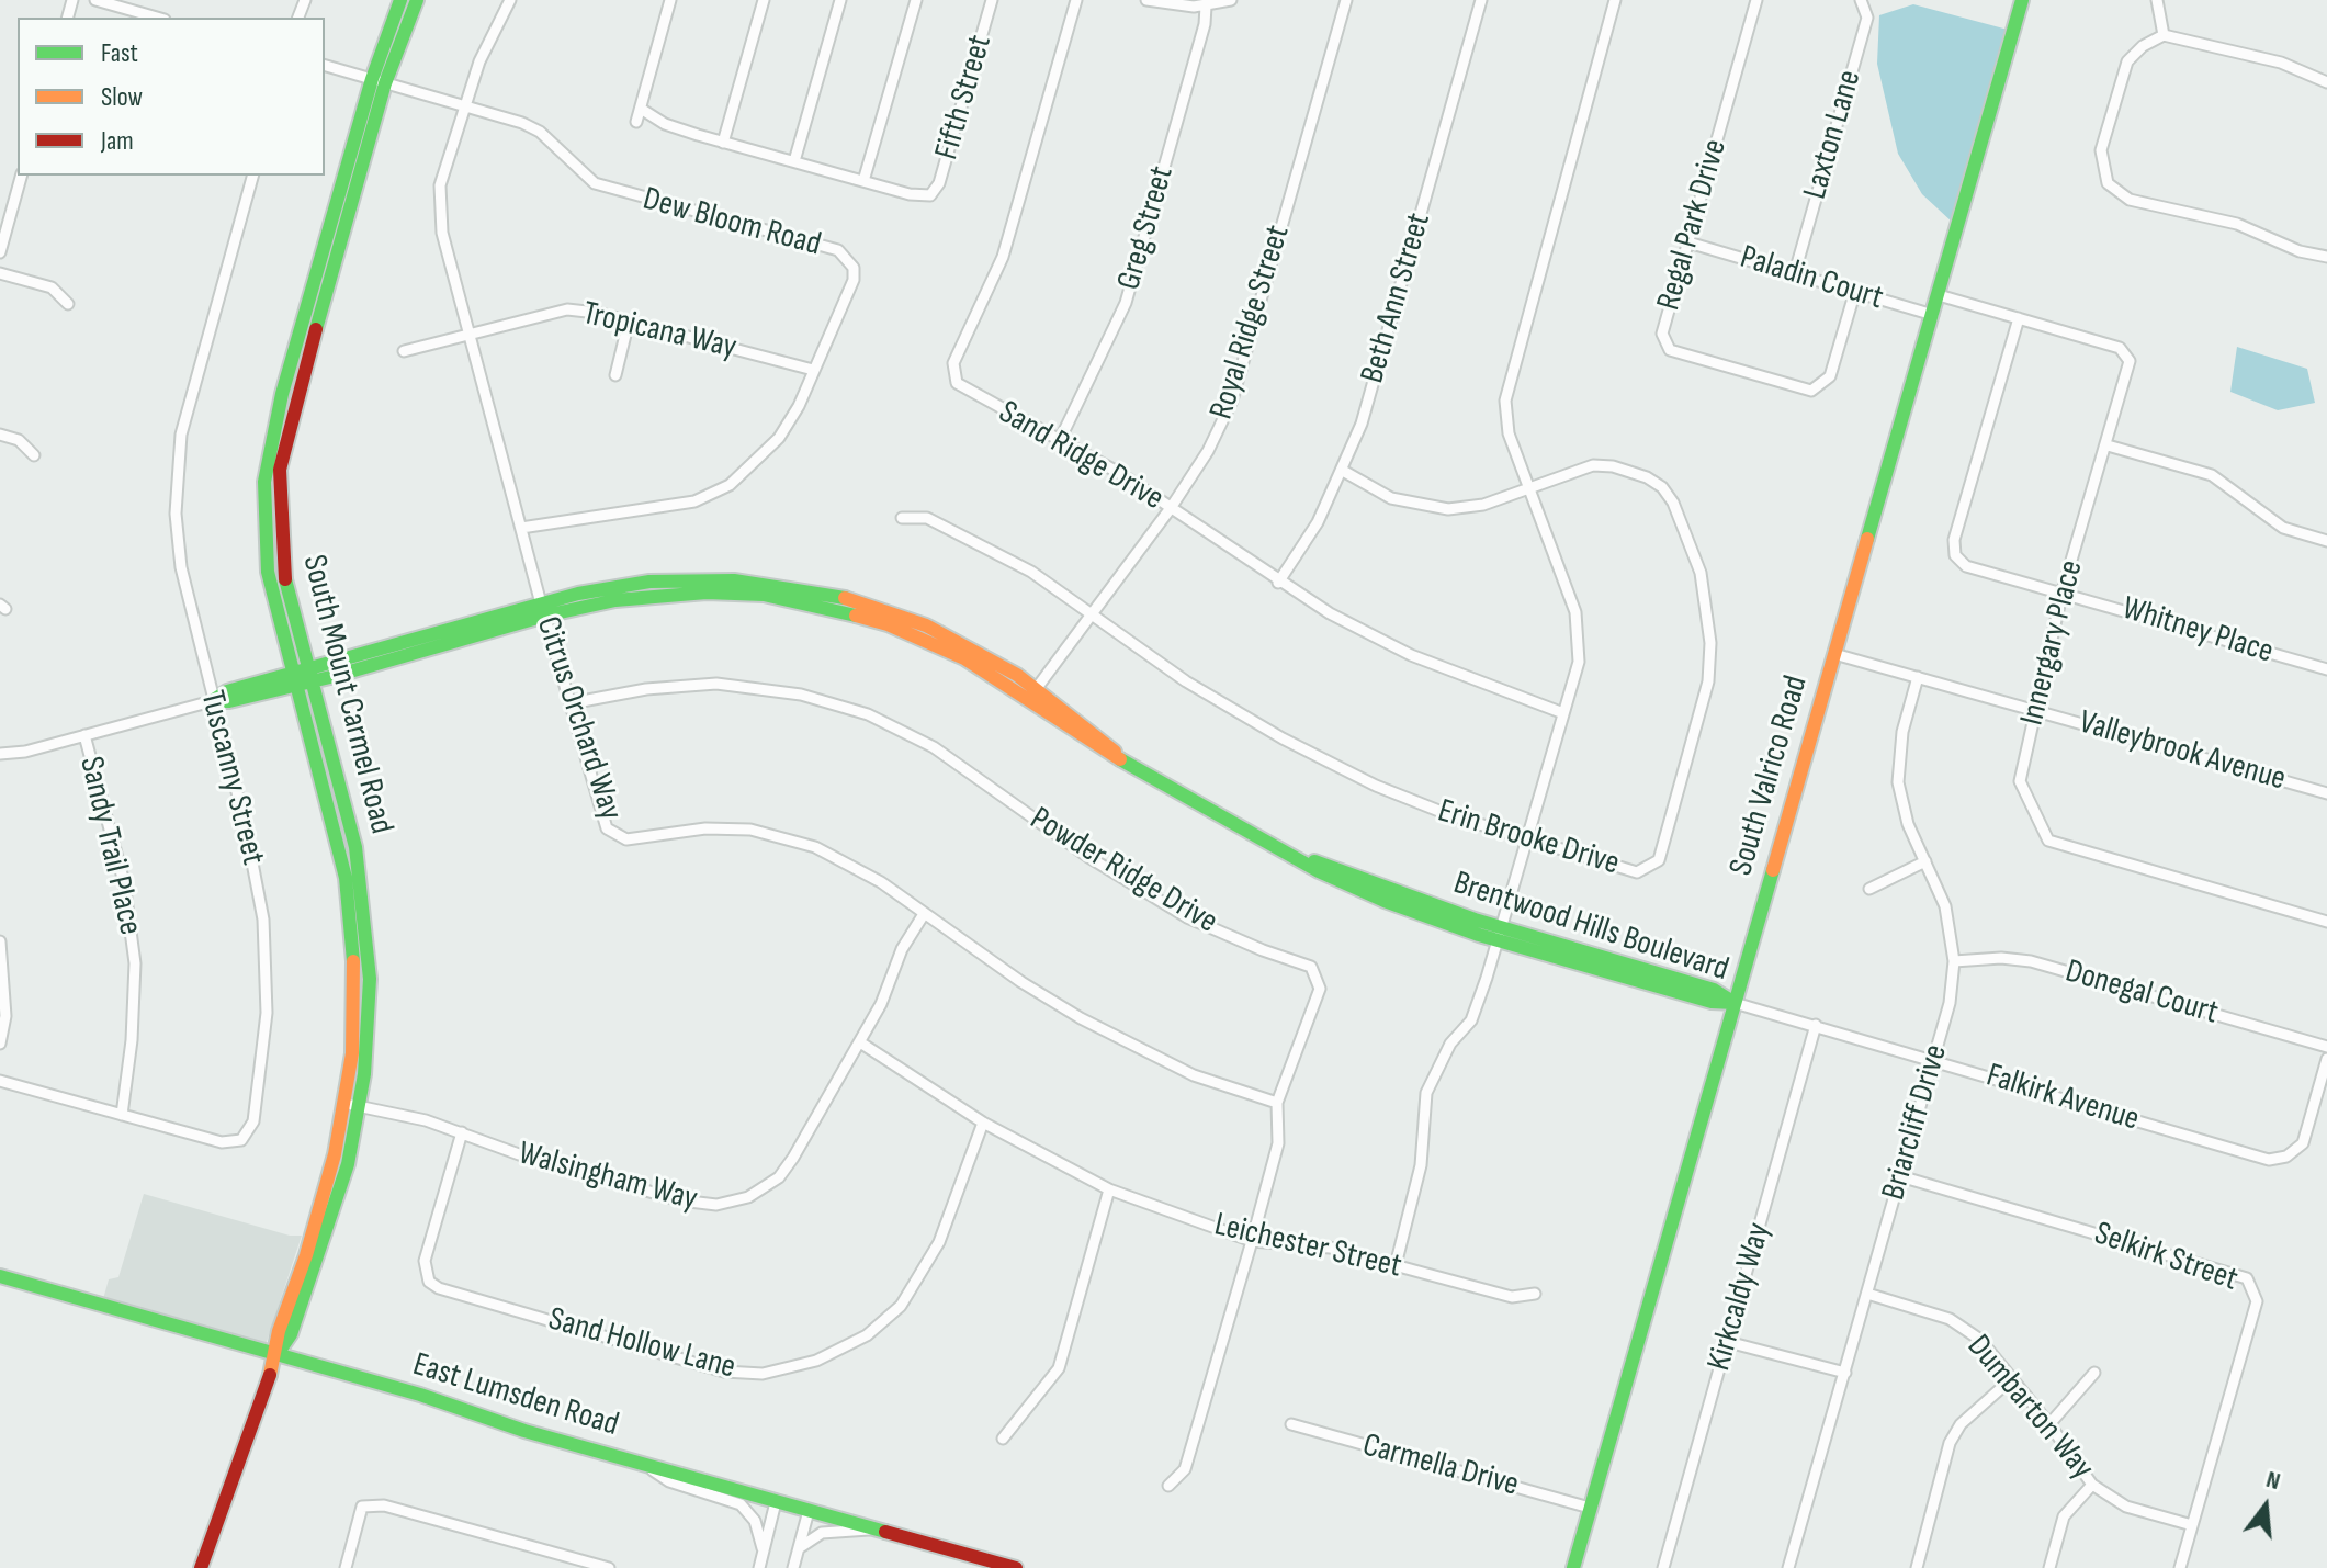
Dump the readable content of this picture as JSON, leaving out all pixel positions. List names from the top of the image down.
{
  "streets": {
    "street": [
      "Fifth Street",
      "Laxton Lane",
      "Dew Bloom Road",
      "Regal Park Drive",
      "Greg Street",
      "Paladin Court",
      "Beth Ann Street",
      "Royal Ridge Street",
      "Tropicana Way",
      "Sand Ridge Drive",
      "Whitney Place",
      "Innergary Place",
      "South Mount Carmel Road",
      "Citrus Orchard Way",
      "Valleybrook Avenue",
      "South Valrico Road",
      "Tuscanny Street",
      "Erin Brooke Drive",
      "Sandy Trail Place",
      "Powder Ridge Drive",
      "Brentwood Hills Boulevard",
      "Donegal Court",
      "Falkirk Avenue",
      "Briarcliff Drive",
      "Walsingham Way",
      "Leichester Street",
      "Selkirk Street",
      "Kirkcaldy Way",
      "Sand Hollow Lane",
      "East Lumsden Road",
      "Dumbarton Way",
      "Carmella Drive"
    ]
  },
  "crossings": [
    ["Laxton Lane", "Paladin Court"],
    ["Dew Bloom Road", "Tropicana Way"],
    ["Dew Bloom Road", "South Mount Carmel Road"],
    ["Dew Bloom Road", "Citrus Orchard Way"],
    ["Regal Park Drive", "Paladin Court"],
    ["Greg Street", "Sand Ridge Drive"],
    ["Paladin Court", "South Valrico Road"],
    ["Beth Ann Street", "Sand Ridge Drive"],
    ["Beth Ann Street", "Erin Brooke Drive"],
    ["Royal Ridge Street", "Sand Ridge Drive"],
    ["Royal Ridge Street", "Erin Brooke Drive"],
    ["Royal Ridge Street", "Brentwood Hills Boulevard"],
    ["Tropicana Way", "Citrus Orchard Way"],
    ["Whitney Place", "Innergary Place"],
    ["Innergary Place", "Valleybrook Avenue"],
    ["Innergary Place", "South Valrico Road"],
    ["South Mount Carmel Road", "Brentwood Hills Boulevard"],
    ["South Mount Carmel Road", "Walsingham Way"],
    ["South Mount Carmel Road", "East Lumsden Road"],
    ["Citrus Orchard Way", "Powder Ridge Drive"],
    ["Citrus Orchard Way", "Brentwood Hills Boulevard"],
    ["Citrus Orchard Way", "Walsingham Way"],
    ["Valleybrook Avenue", "South Valrico Road"],
    ["Valleybrook Avenue", "Briarcliff Drive"],
    ["South Valrico Road", "Brentwood Hills Boulevard"],
    ["South Valrico Road", "Falkirk Avenue"],
    ["South Valrico Road", "Carmella Drive"],
    ["Tuscanny Street", "Sandy Trail Place"],
    ["Tuscanny Street", "Brentwood Hills Boulevard"],
    ["Sandy Trail Place", "Brentwood Hills Boulevard"],
    ["Powder Ridge Drive", "Leichester Street"],
    ["Brentwood Hills Boulevard", "Falkirk Avenue"],
    ["Donegal Court", "Briarcliff Drive"],
    ["Falkirk Avenue", "Briarcliff Drive"],
    ["Falkirk Avenue", "Kirkcaldy Way"],
    ["Briarcliff Drive", "Selkirk Street"],
    ["Briarcliff Drive", "Dumbarton Way"],
    ["Walsingham Way", "Leichester Street"],
    ["Walsingham Way", "Sand Hollow Lane"],
    ["Leichester Street", "Sand Hollow Lane"],
    ["Selkirk Street", "Dumbarton Way"]
  ],
  "legend": ["Fast", "Slow", "Jam"],
  "north": "top"
}
